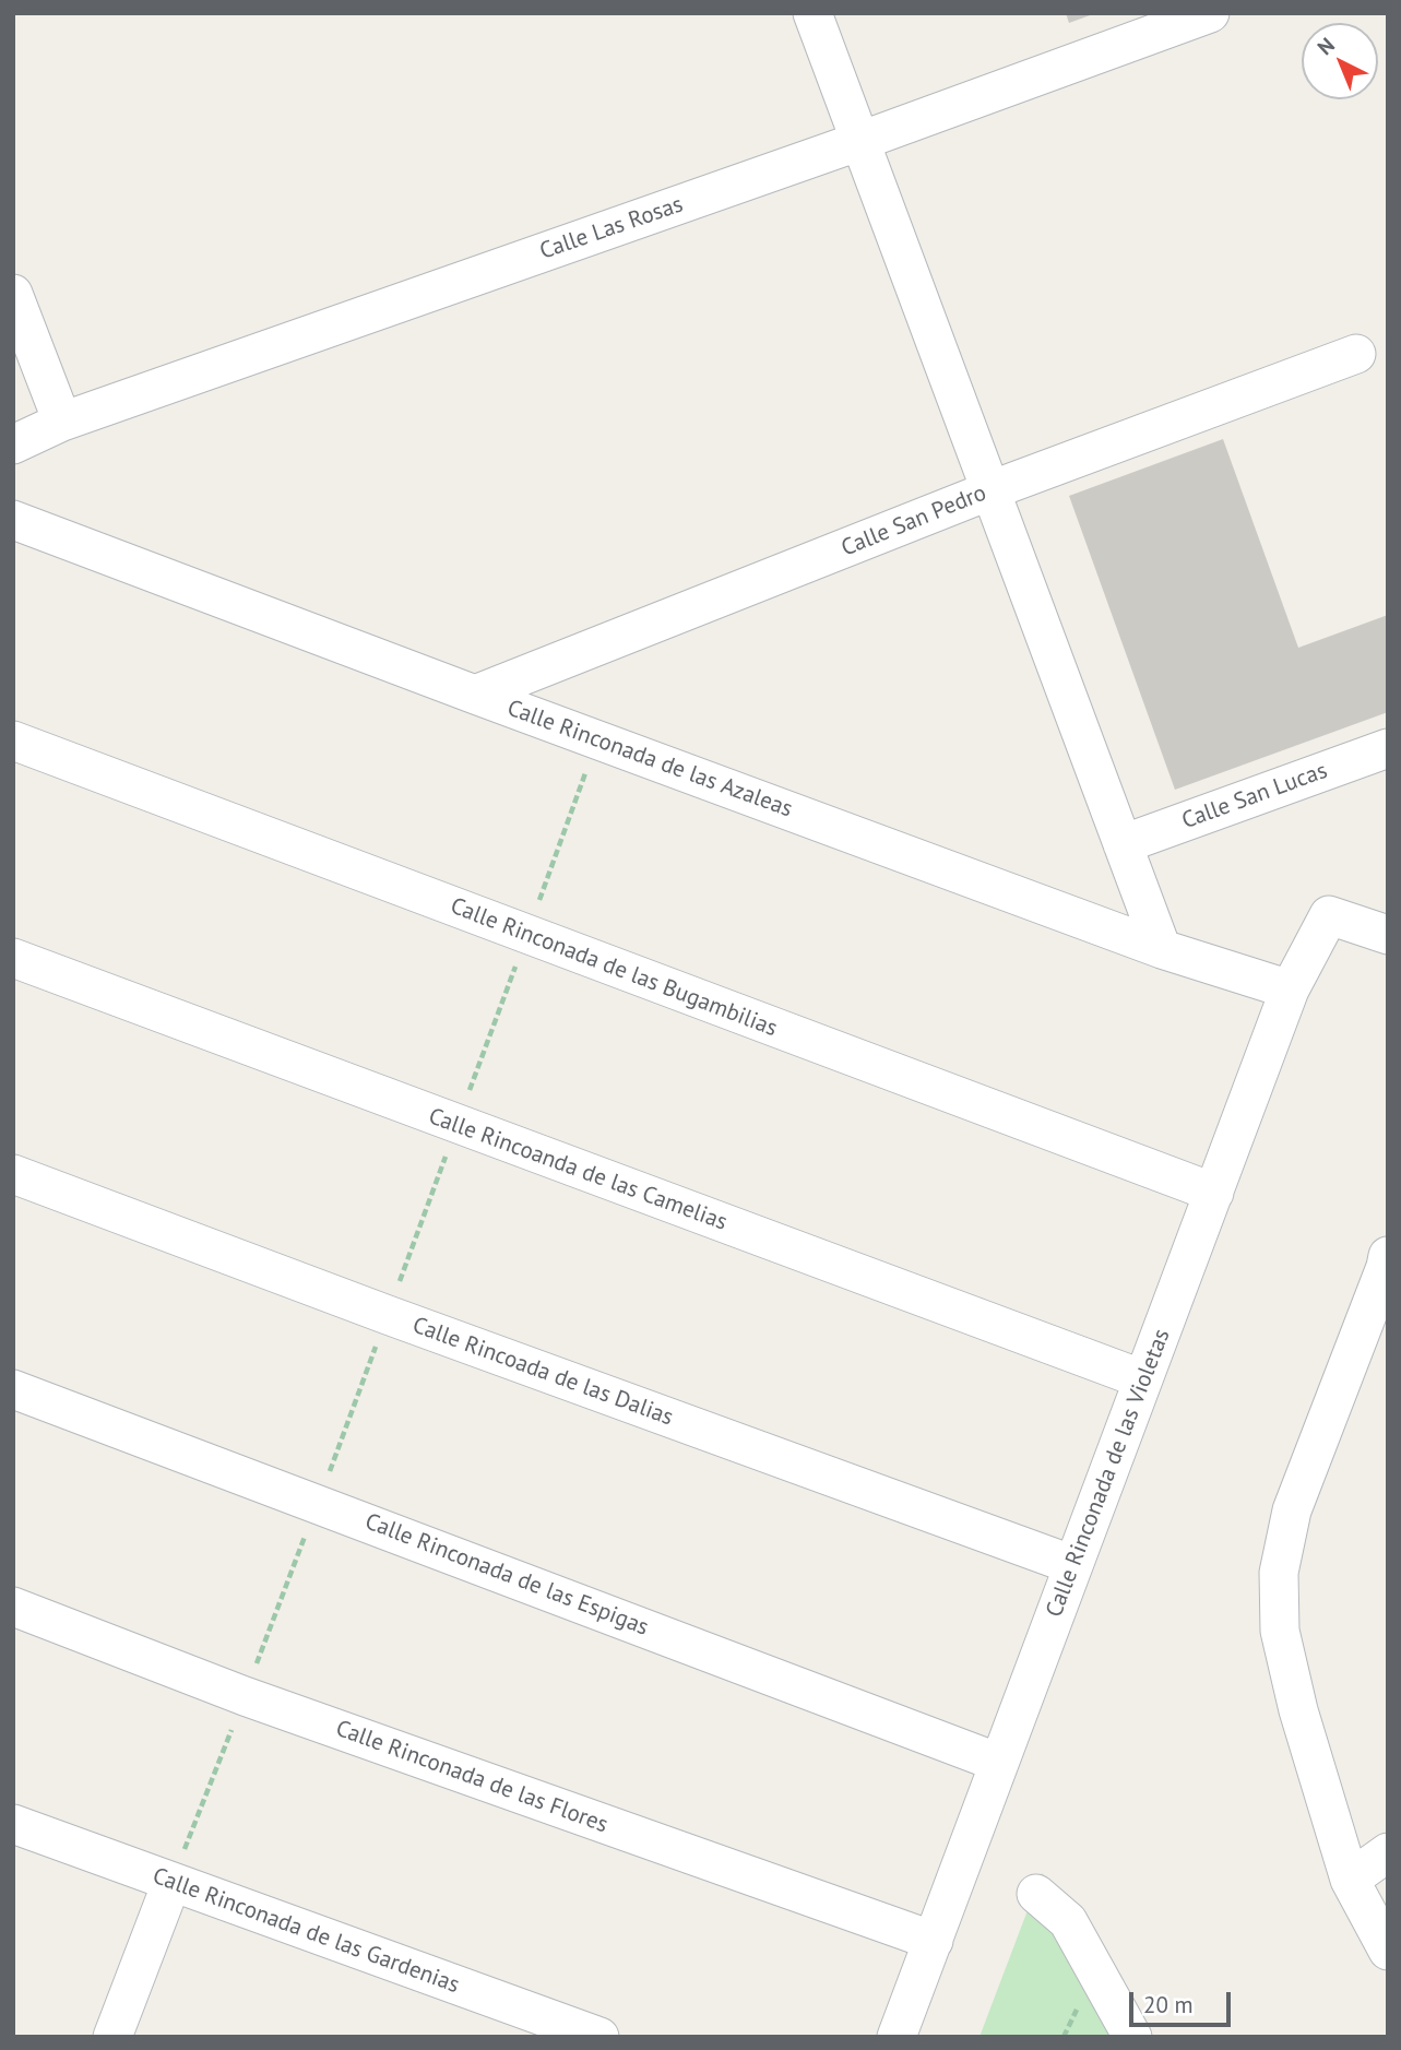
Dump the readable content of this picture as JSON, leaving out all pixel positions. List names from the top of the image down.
{
  "streets": {
    "street": [
      "Calle Las Rosas",
      "Calle San Pedro",
      "Calle Rinconada de las Azaleas",
      "Calle San Lucas",
      "Calle Rinconada de las Bugambilias",
      "Calle Rincoanda de las Camelias",
      "Calle Rincoada de las Dalias",
      "Calle Rinconada de las Violetas",
      "Calle Rinconada de las Espigas",
      "Calle Rinconada de las Flores",
      "Calle Rinconada de las Gardenias"
    ]
  },
  "crossings": [
    ["Calle San Pedro", "Calle Rinconada de las Azaleas"],
    ["Calle Rinconada de las Azaleas", "Calle Rinconada de las Violetas"],
    ["Calle Rinconada de las Bugambilias", "Calle Rinconada de las Violetas"],
    ["Calle Rincoanda de las Camelias", "Calle Rinconada de las Violetas"],
    ["Calle Rincoada de las Dalias", "Calle Rinconada de las Violetas"],
    ["Calle Rinconada de las Violetas", "Calle Rinconada de las Espigas"],
    ["Calle Rinconada de las Violetas", "Calle Rinconada de las Flores"]
  ],
  "scale_bar": "20 m",
  "north": "top left"
}
